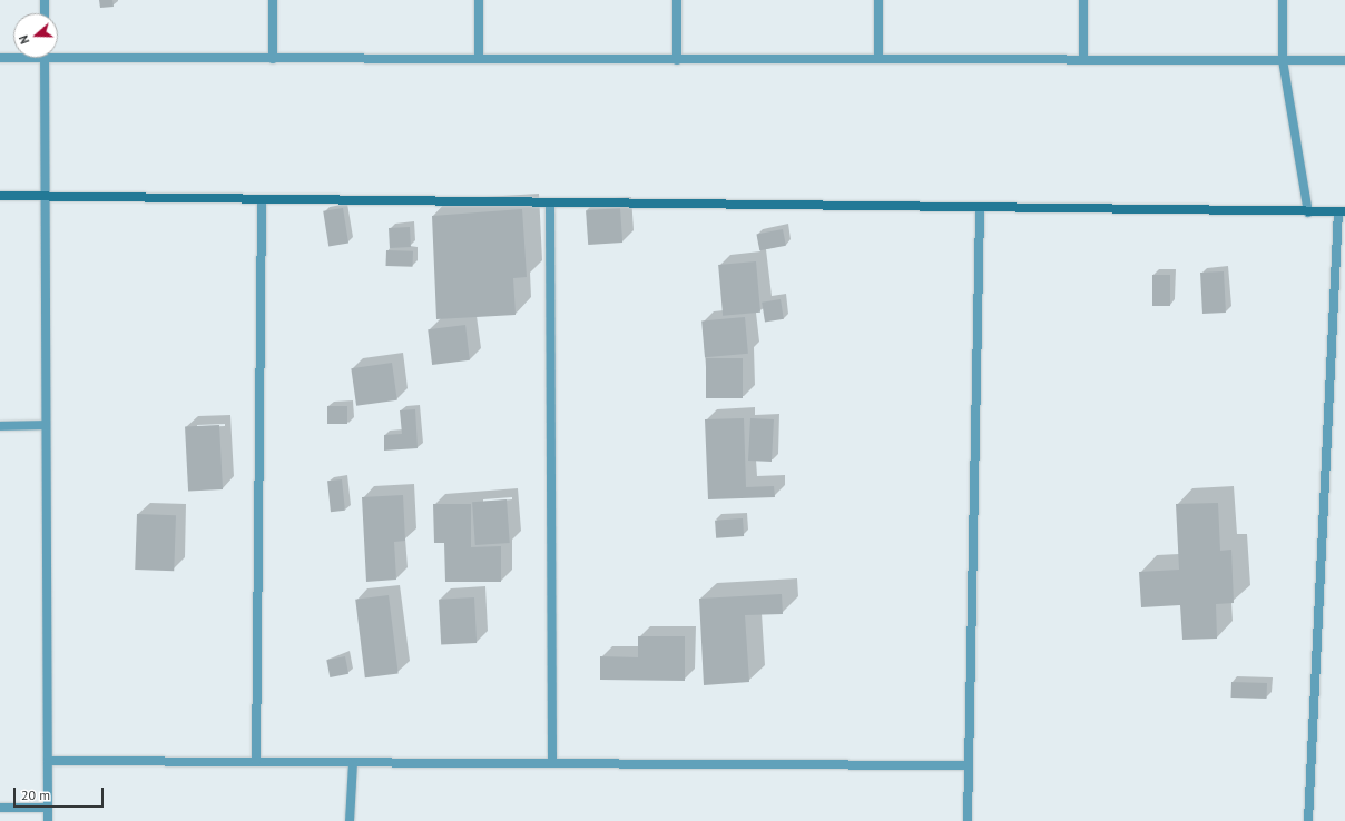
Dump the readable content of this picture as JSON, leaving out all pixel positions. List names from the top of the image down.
{
  "scale_bar": "20 m",
  "north": "left"
}
